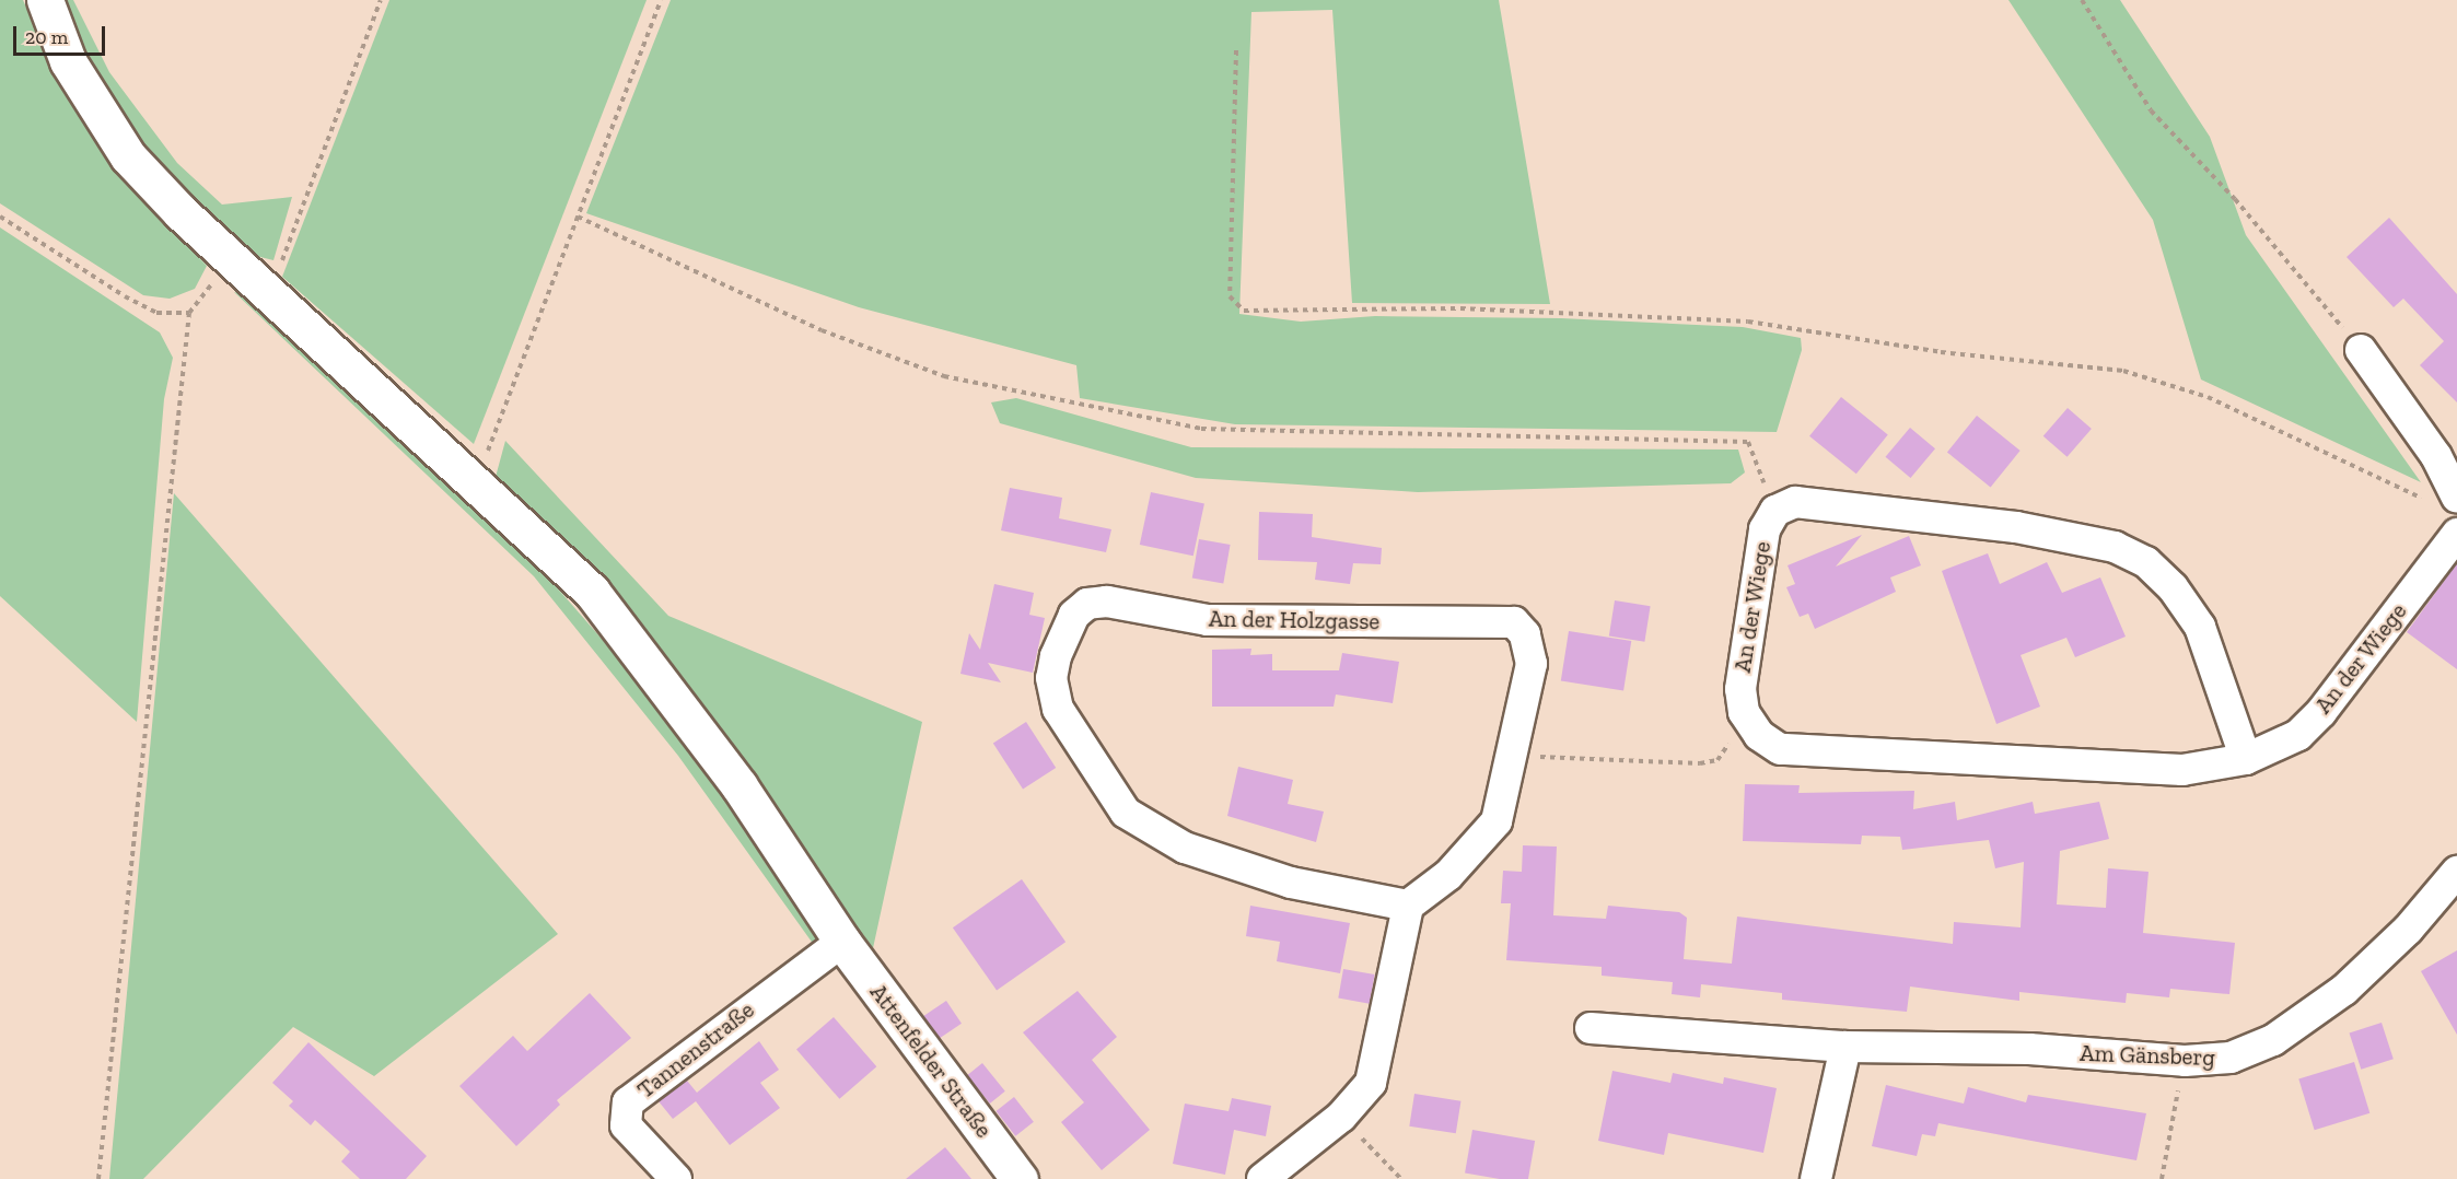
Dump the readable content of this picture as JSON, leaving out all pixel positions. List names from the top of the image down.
{
  "streets": {
    "street": [
      "An der Wiege",
      "An der Holzgasse",
      "Tannenstraße",
      "Am Gänsberg",
      "Attenfelder Straße"
    ]
  },
  "crossings": [
    ["Tannenstraße", "Attenfelder Straße"]
  ],
  "scale_bar": "20 m"
}
